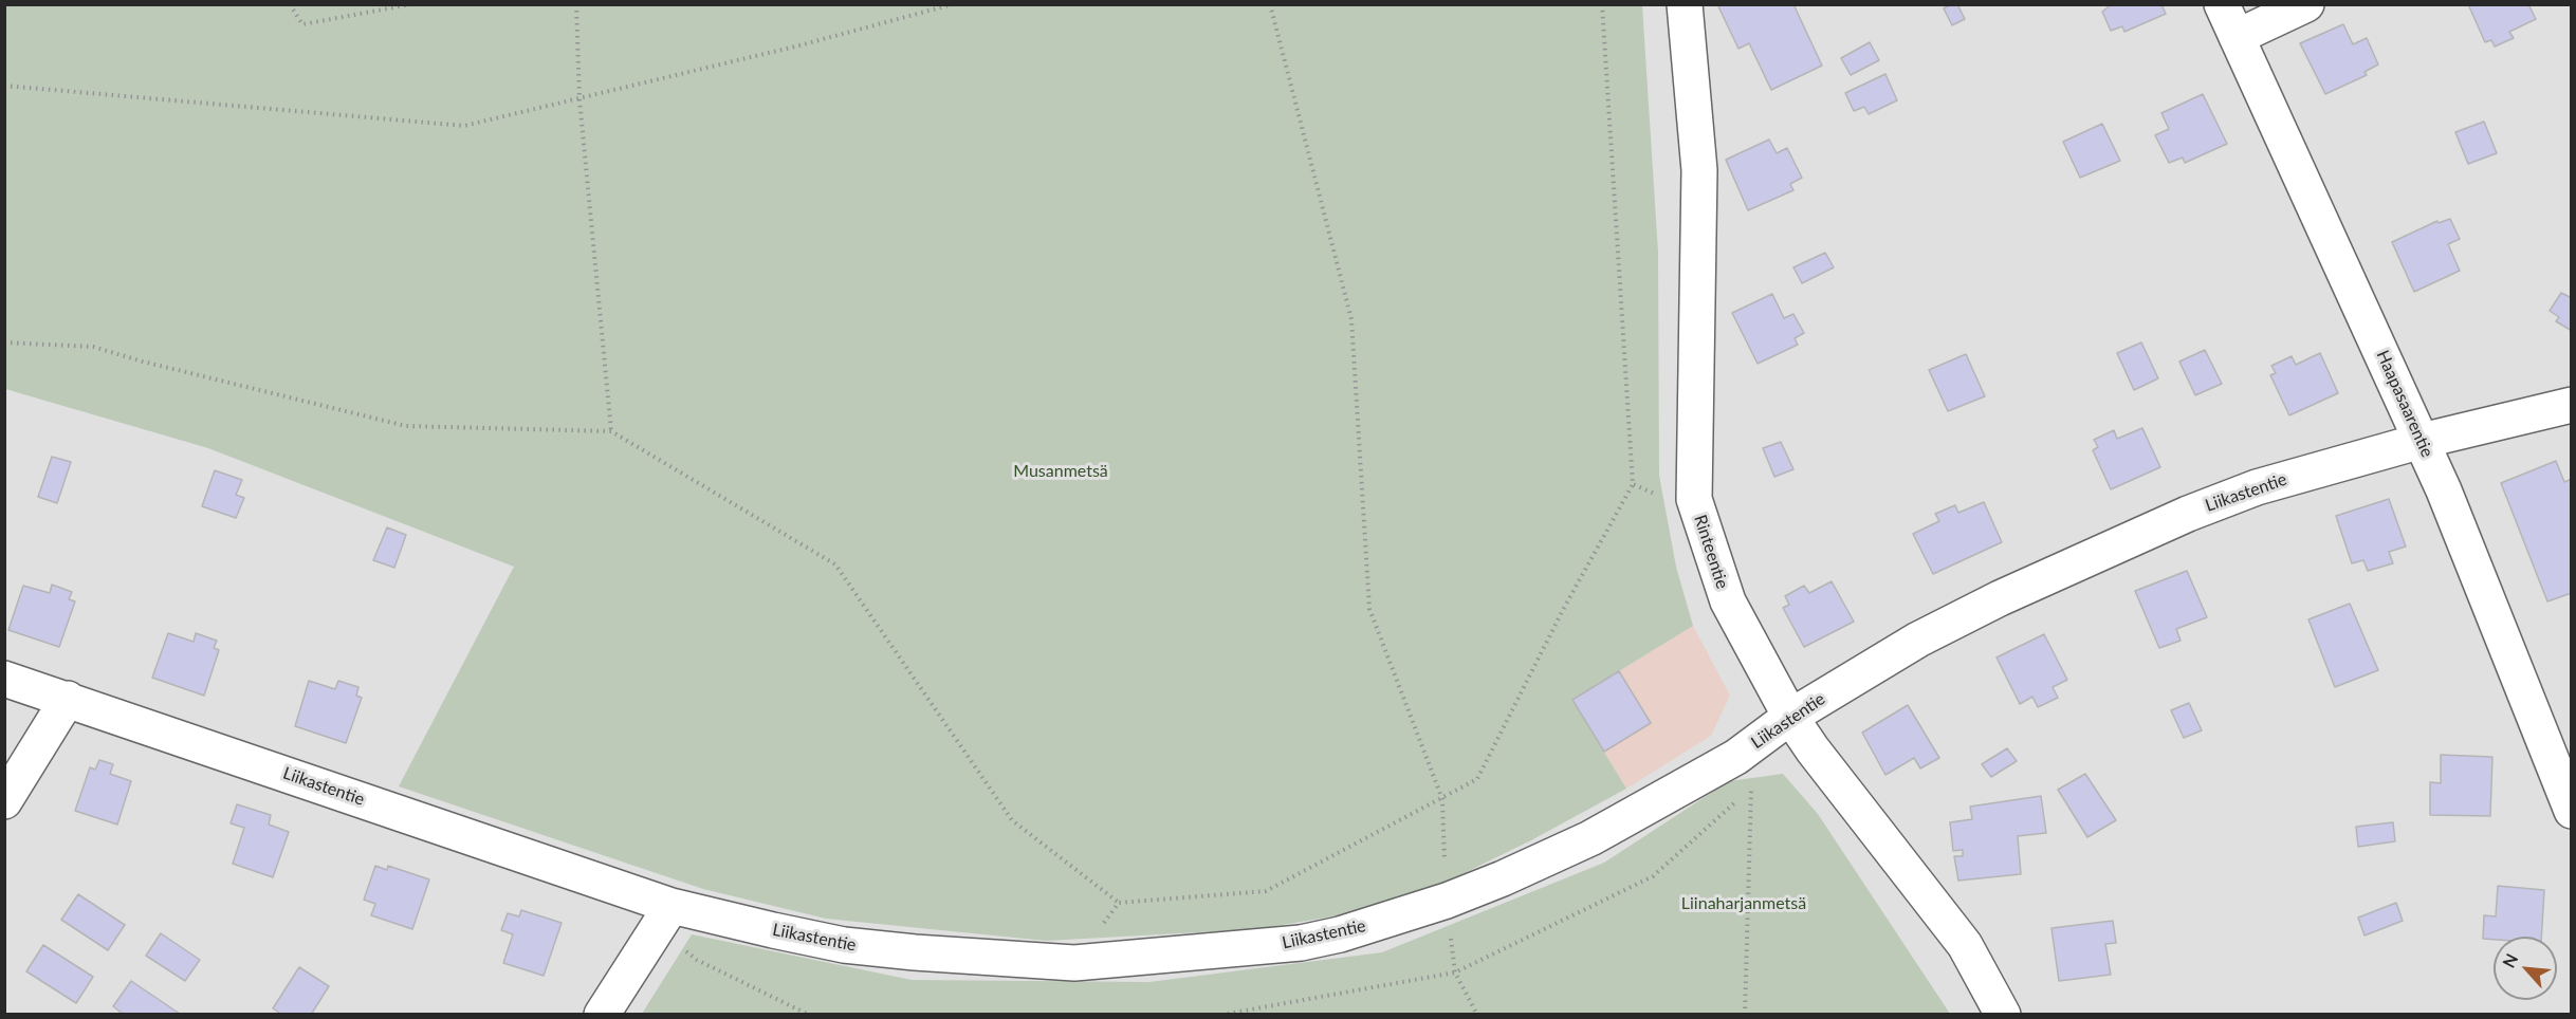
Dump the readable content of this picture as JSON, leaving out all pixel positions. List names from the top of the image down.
{
  "streets": {
    "street": ["Haapasaarentie", "Liikastentie", "Rinteentie"]
  },
  "crossings": [
    ["Haapasaarentie", "Liikastentie"],
    ["Liikastentie", "Rinteentie"]
  ],
  "parks": ["Musanmetsä", "Liinaharjanmetsä"],
  "north": "top left"
}
